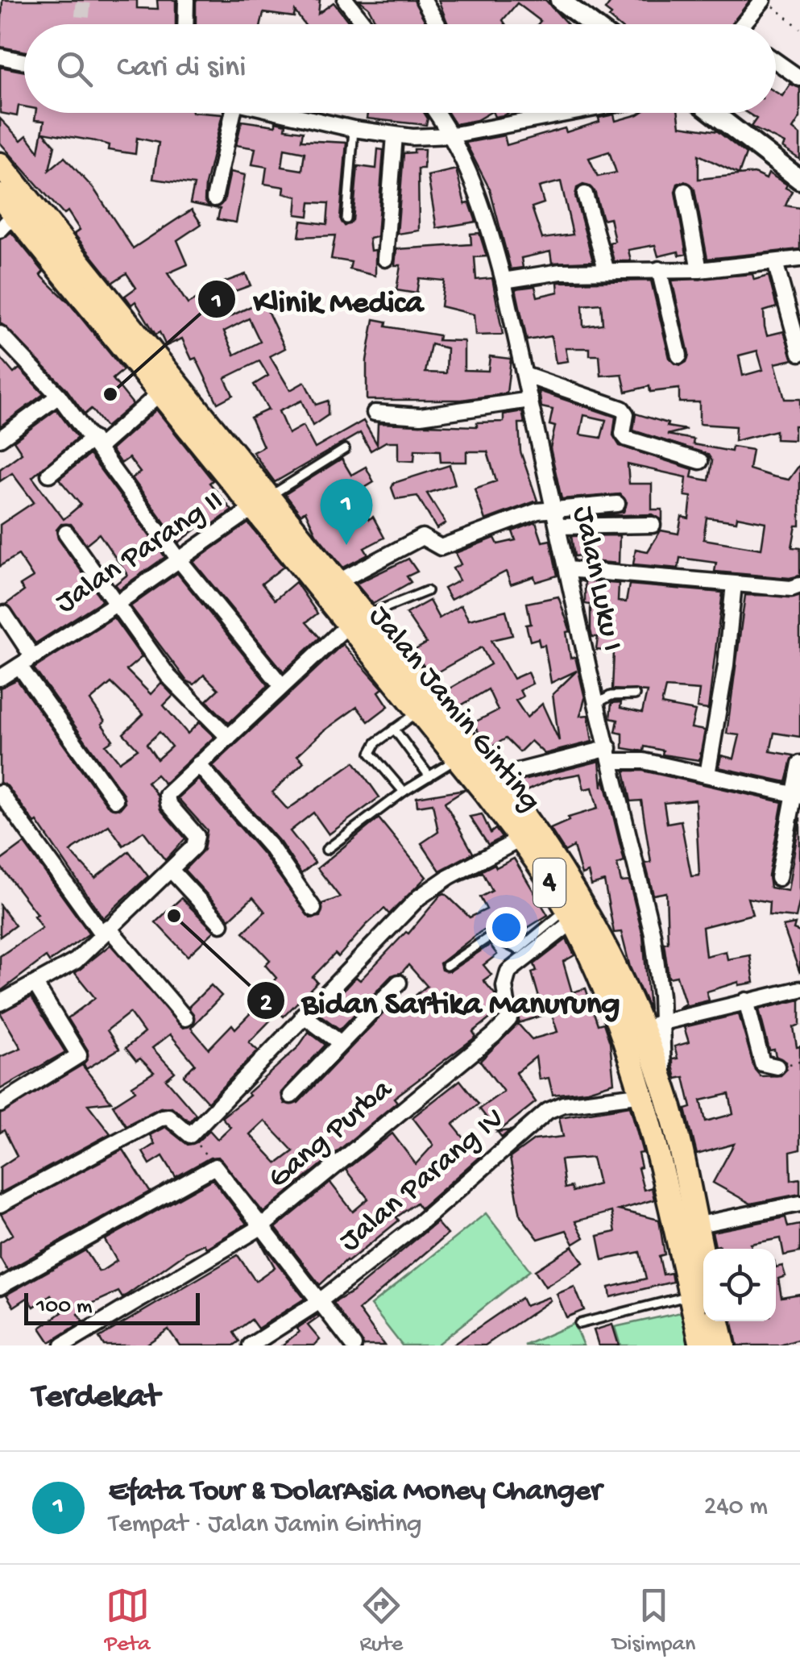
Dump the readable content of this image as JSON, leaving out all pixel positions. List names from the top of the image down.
{
  "streets": {
    "highway": ["Jalan Jamin Ginting", "4"],
    "street": [
      "Jalan Parang II",
      "Jalan Luku I",
      "Gang Purba",
      "Jalan Parang IV"
    ]
  },
  "crossings": [
    ["Jalan Parang II", "Jalan Jamin Ginting"],
    ["Jalan Luku I", "Jalan Jamin Ginting"],
    ["Jalan Jamin Ginting", "Gang Purba"],
    ["Jalan Jamin Ginting", "Jalan Parang IV"]
  ],
  "places": ["Klinik Medica", "Bidan Sartika Manurung"],
  "scale_bar": "100 m",
  "page": {
    "search": "Cari di sini",
    "pins": "1",
    "scale": "100 m",
    "heading": "Terdekat",
    "list": [
      {
        "mark": "1",
        "name": "Efata Tour & DolarAsia Money Changer",
        "note": "Tempat · Jalan Jamin Ginting",
        "value": "240 m"
      }
    ],
    "nav": ["Peta", "Rute", "Disimpan"]
  }
}
